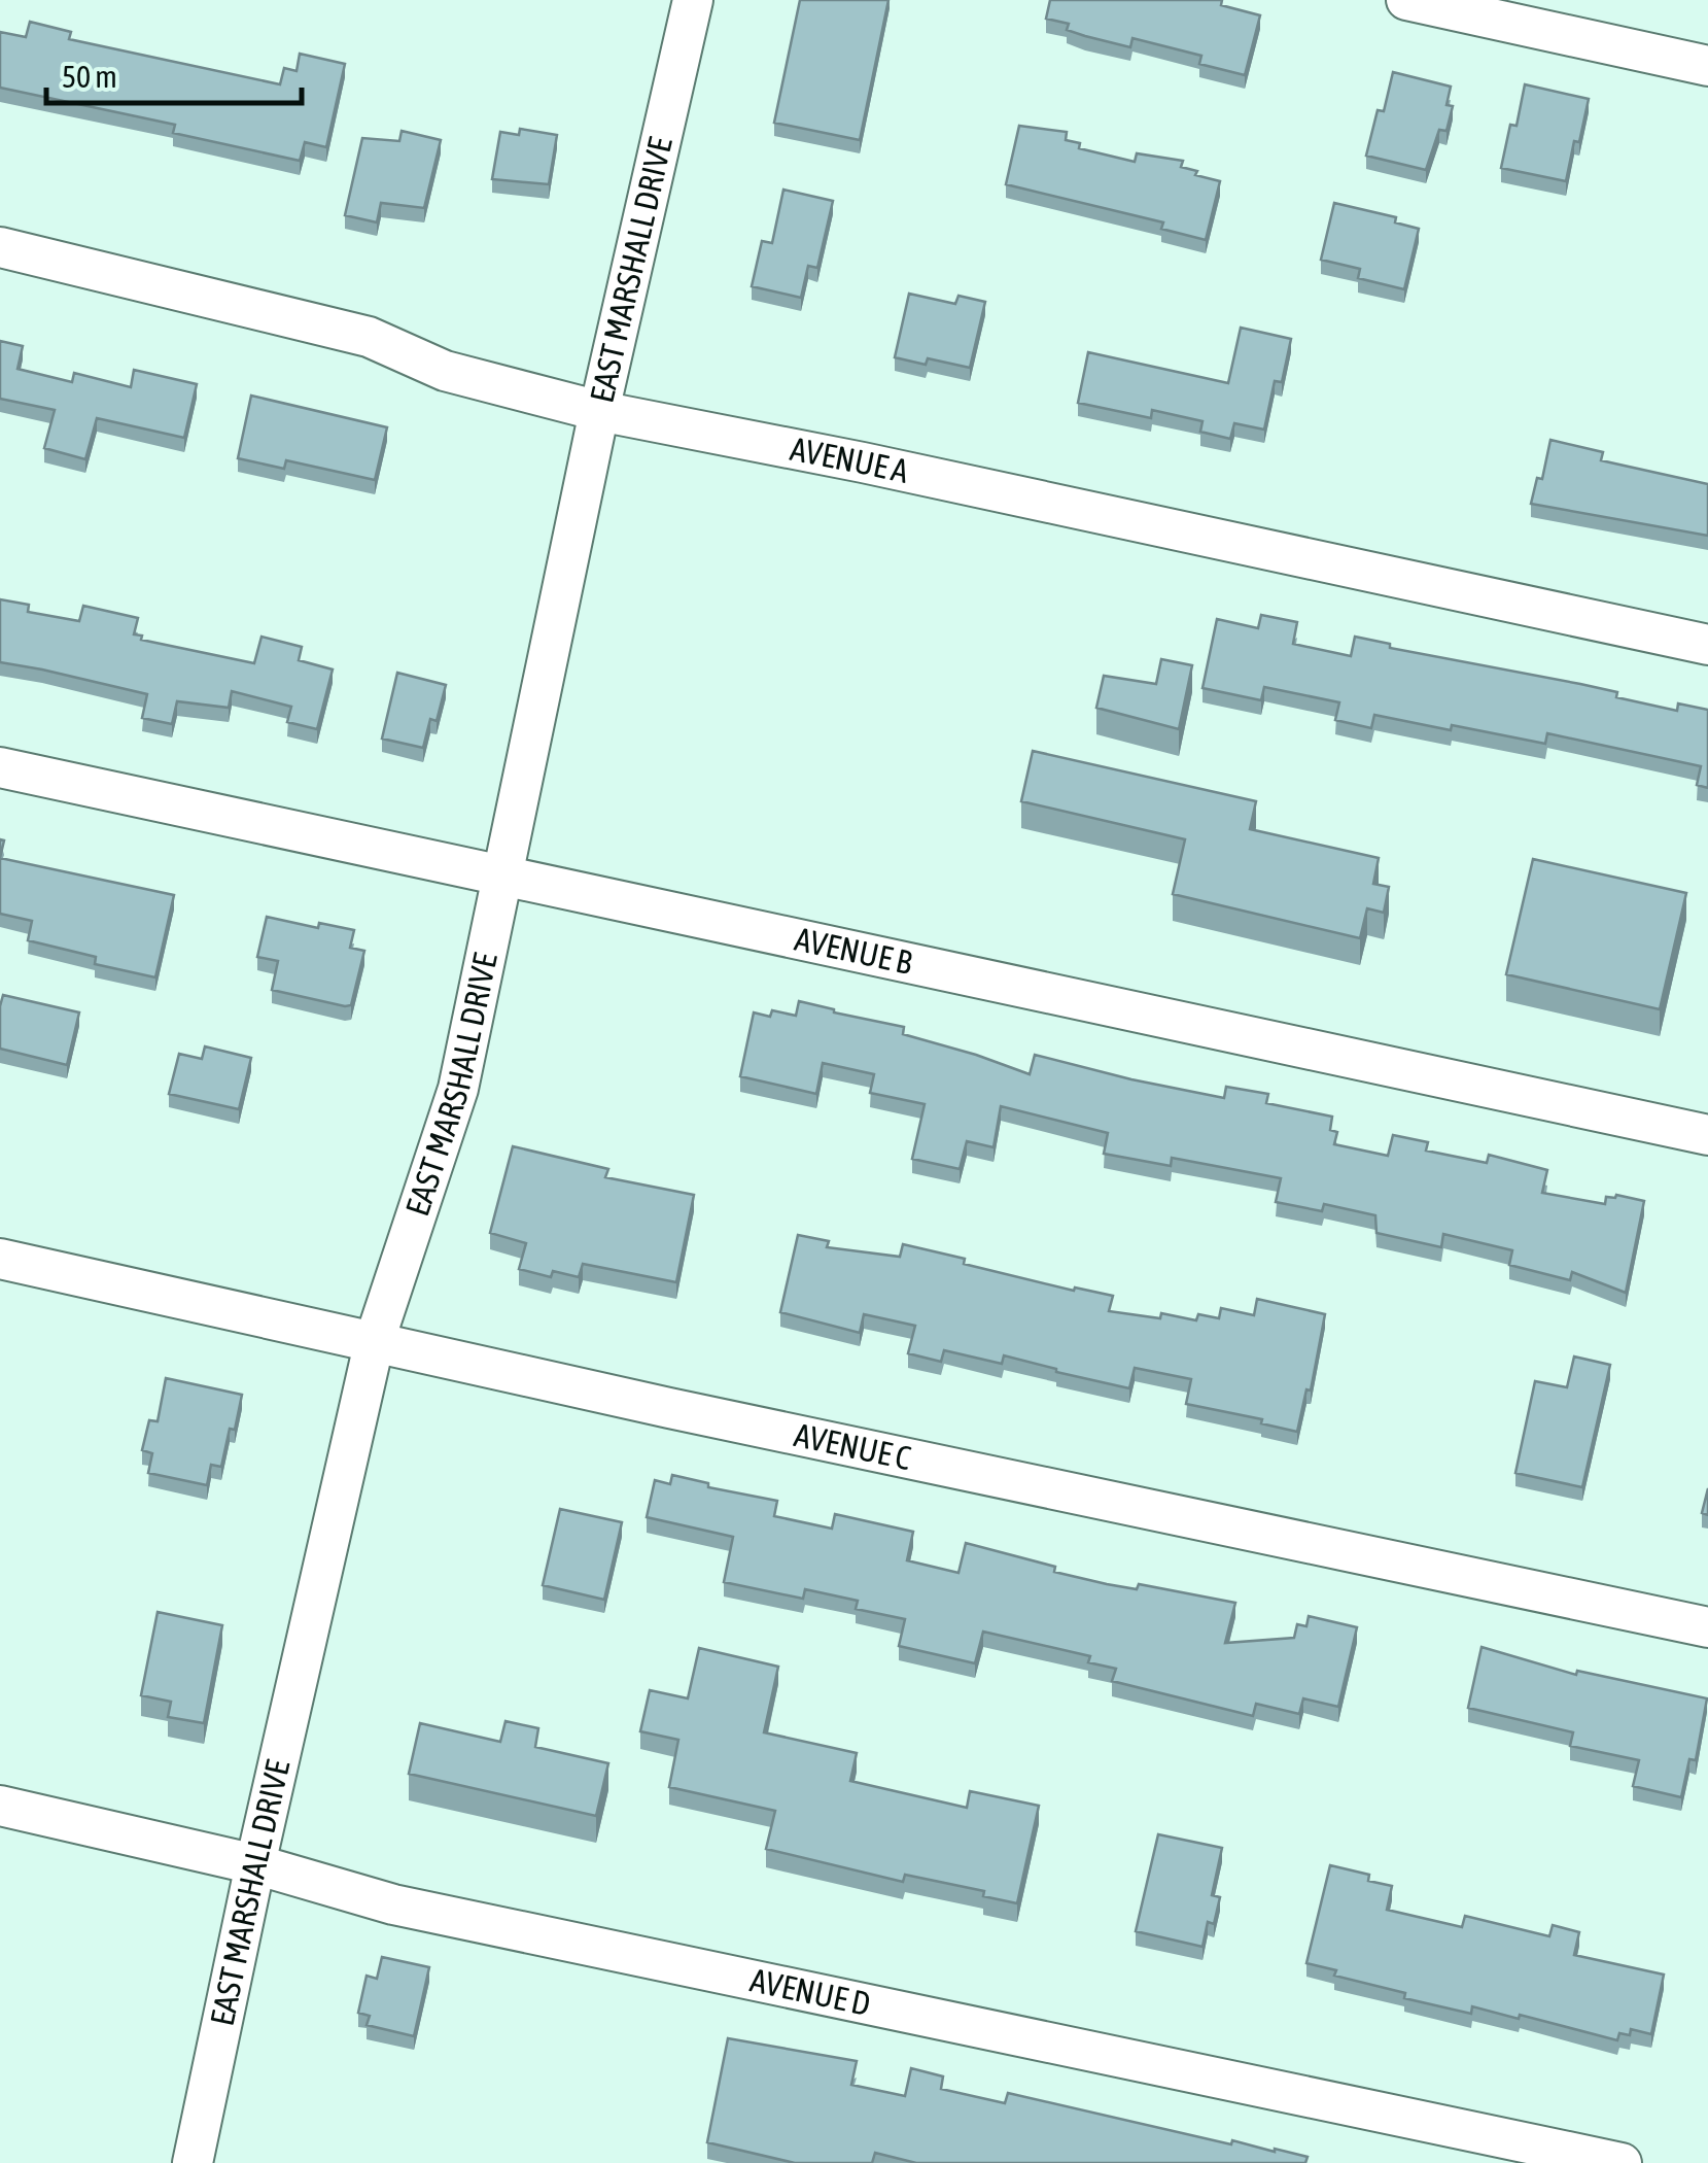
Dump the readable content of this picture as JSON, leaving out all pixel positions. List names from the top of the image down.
{
  "streets": {
    "street": [
      "EAST MARSHALL DRIVE",
      "AVENUE A",
      "AVENUE B",
      "AVENUE C",
      "AVENUE D"
    ]
  },
  "crossings": [
    ["EAST MARSHALL DRIVE", "AVENUE A"],
    ["EAST MARSHALL DRIVE", "AVENUE B"],
    ["EAST MARSHALL DRIVE", "AVENUE C"],
    ["EAST MARSHALL DRIVE", "AVENUE D"]
  ],
  "scale_bar": "50 m"
}
